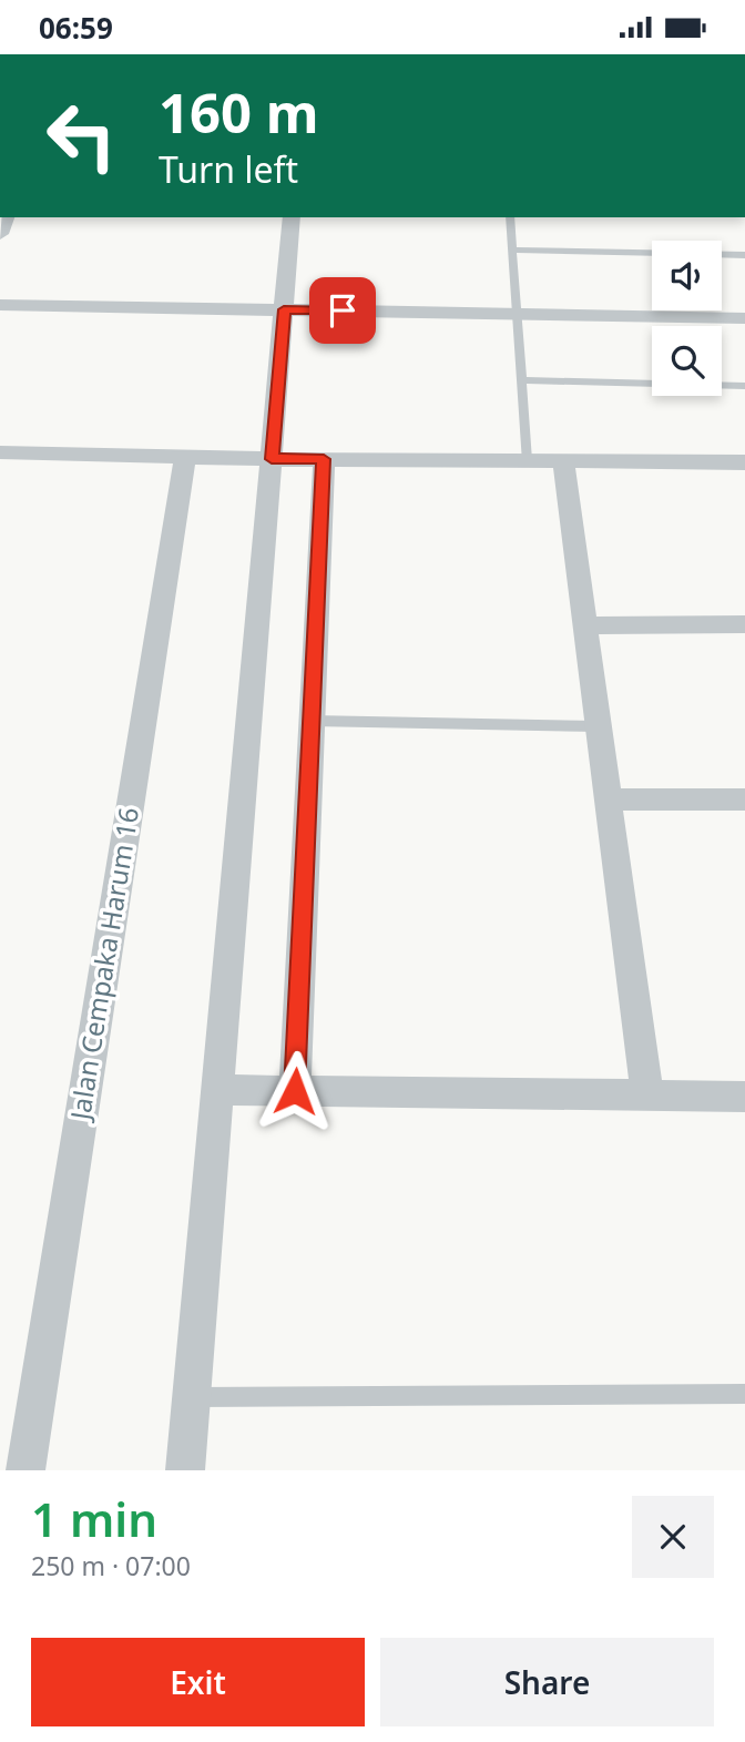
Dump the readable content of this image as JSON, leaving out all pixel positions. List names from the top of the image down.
{
  "streets": {
    "street": ["Jalan Cempaka Harum 16"]
  },
  "page": {
    "status": "06:59",
    "turn": ["160 m", "Turn left"],
    "heading": ["1 min", "250 m · 07:00"],
    "buttons": ["Exit", "Share"]
  }
}
